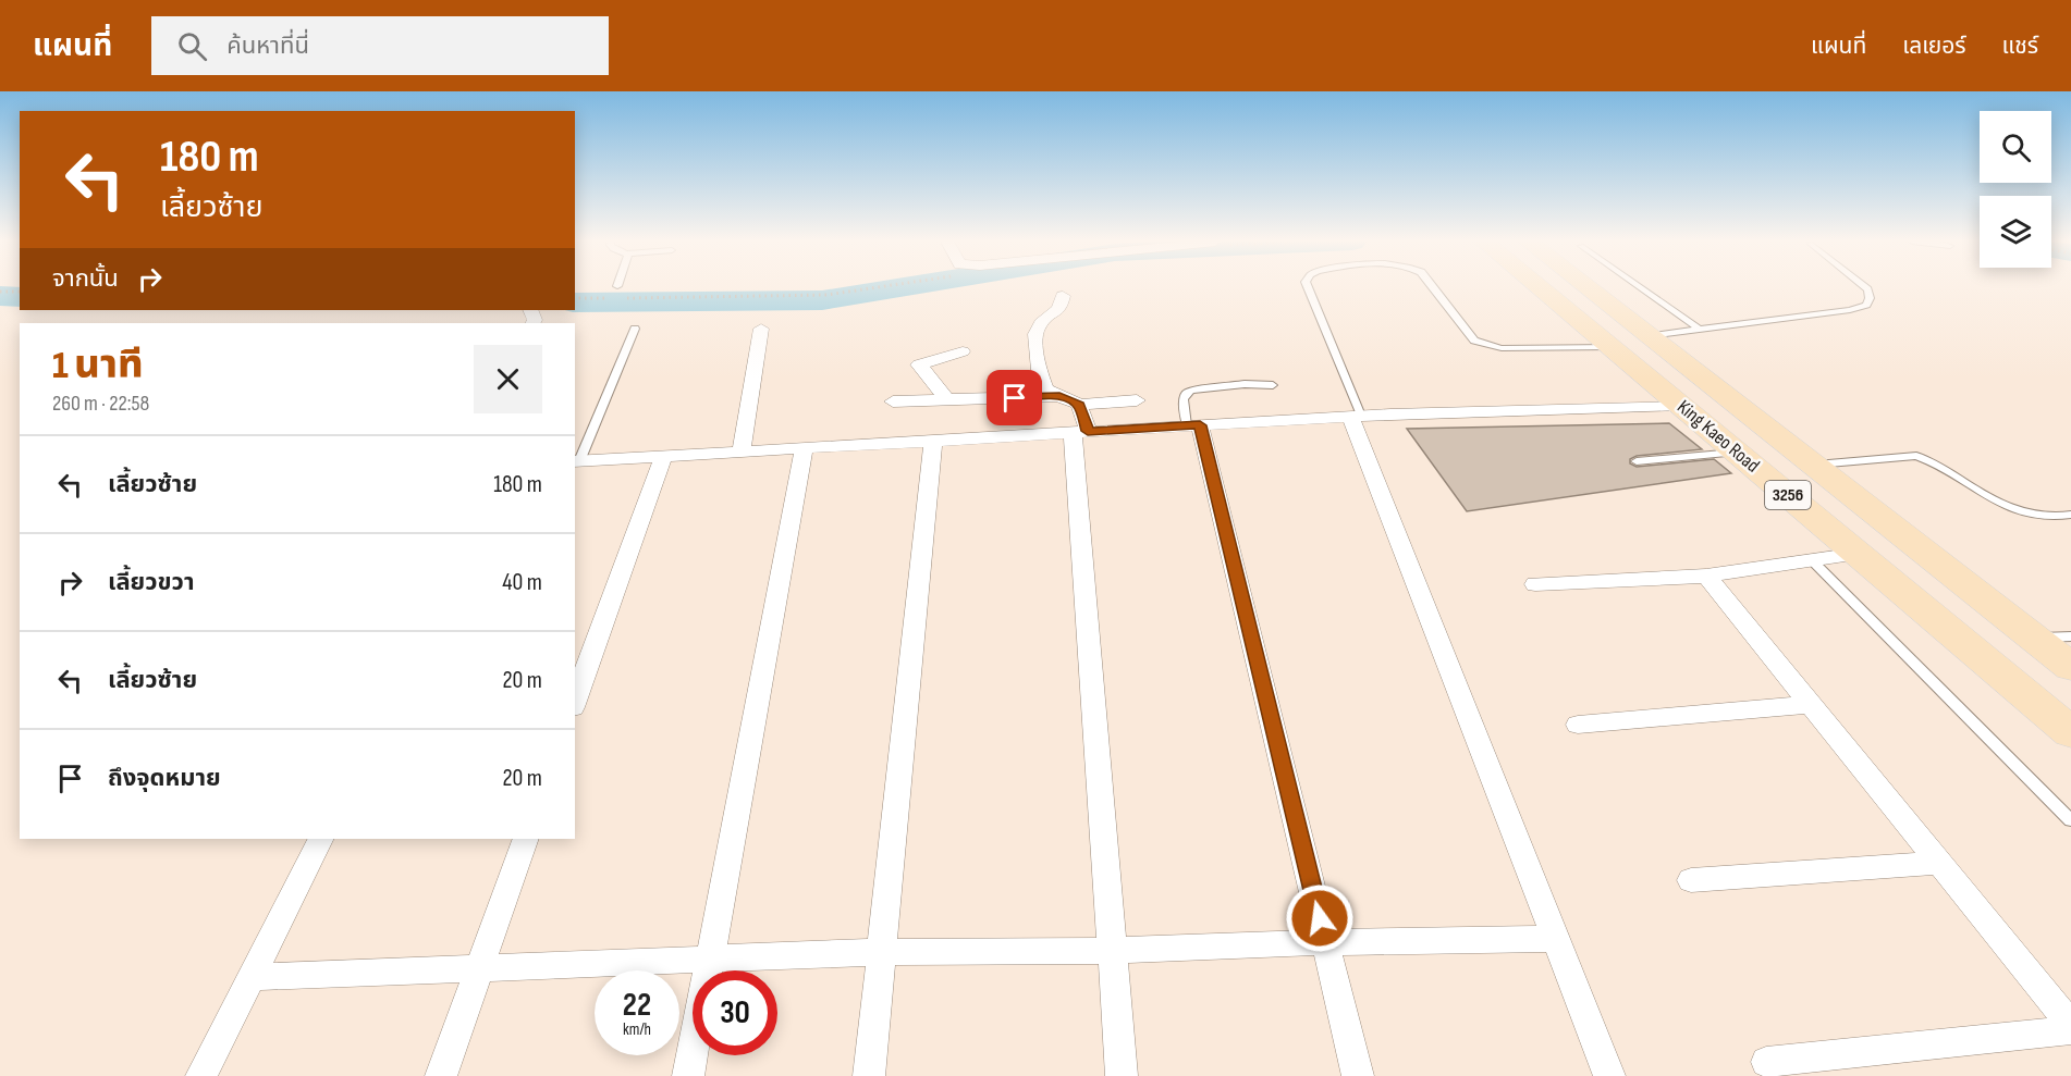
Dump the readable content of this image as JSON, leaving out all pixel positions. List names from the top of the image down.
{
  "streets": {
    "main road": ["King Kaeo Road", "3256"]
  },
  "page": {
    "header": "แผนที่",
    "search": "ค้นหาที่นี่",
    "nav": ["แผนที่", "เลเยอร์", "แชร์"],
    "turn": ["180 m", "เลี้ยวซ้าย"],
    "then": "จากนั้น",
    "heading": ["1 นาที", "260 m · 22:58"],
    "list": [
      {
        "name": "เลี้ยวซ้าย",
        "value": "180 m"
      },
      {
        "name": "เลี้ยวขวา",
        "value": "40 m"
      },
      {
        "name": "เลี้ยวซ้าย",
        "value": "20 m"
      },
      {
        "name": "ถึงจุดหมาย",
        "value": "20 m"
      }
    ],
    "speed": "22 km/h",
    "limit": "30"
  }
}
